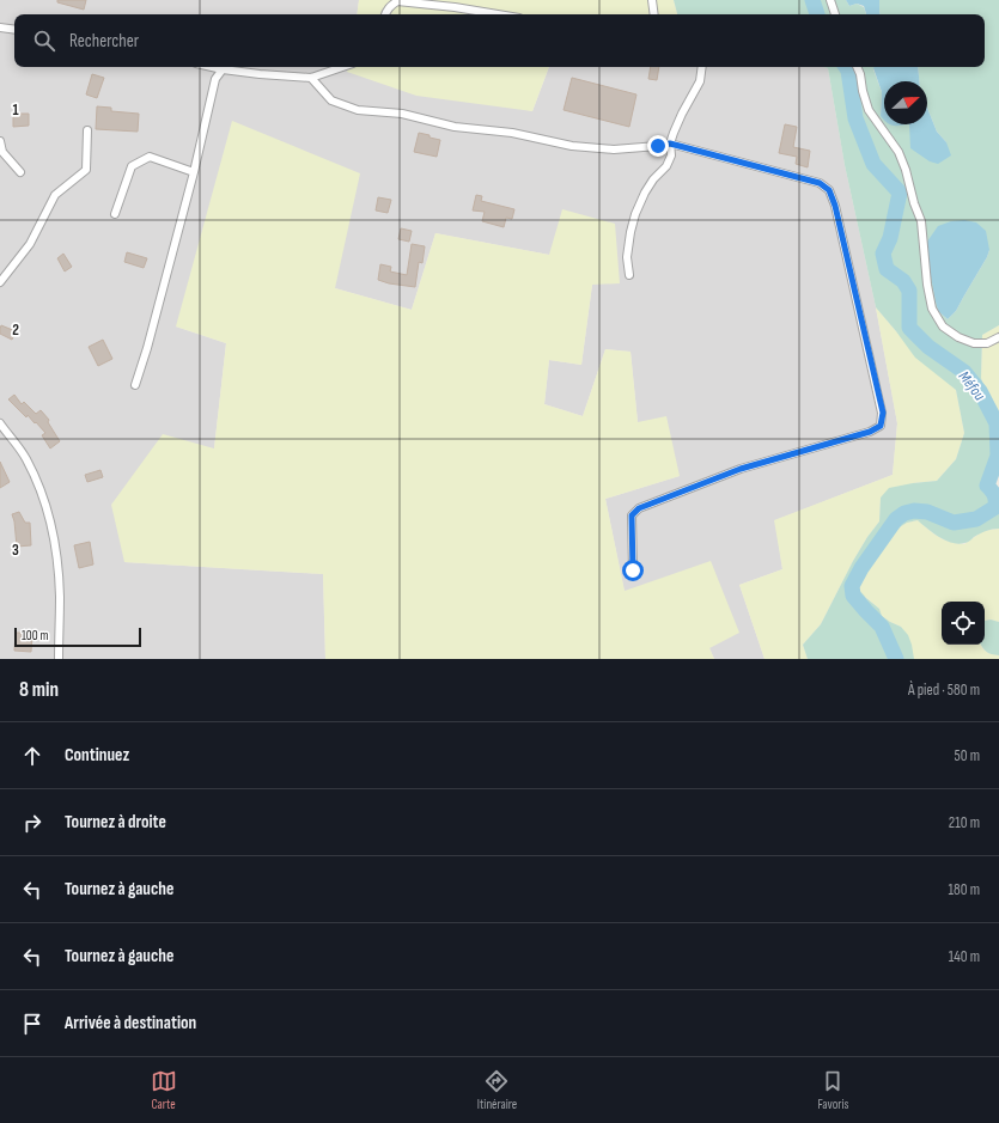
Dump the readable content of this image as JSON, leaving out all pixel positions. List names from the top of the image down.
{
  "water": ["Méfou"],
  "scale_bar": "100 m",
  "north": "top right",
  "page": {
    "search": "Rechercher",
    "scale": "100 m",
    "heading": ["8 min", "À pied · 580 m"],
    "list": [
      ["Continuez", "50 m"],
      ["Tournez à droite", "210 m"],
      ["Tournez à gauche", "180 m"],
      ["Tournez à gauche", "140 m"],
      "Arrivée à destination"
    ],
    "nav": ["Carte", "Itinéraire", "Favoris"]
  },
  "grid": {
    "rows": ["1", "2", "3"]
  }
}
